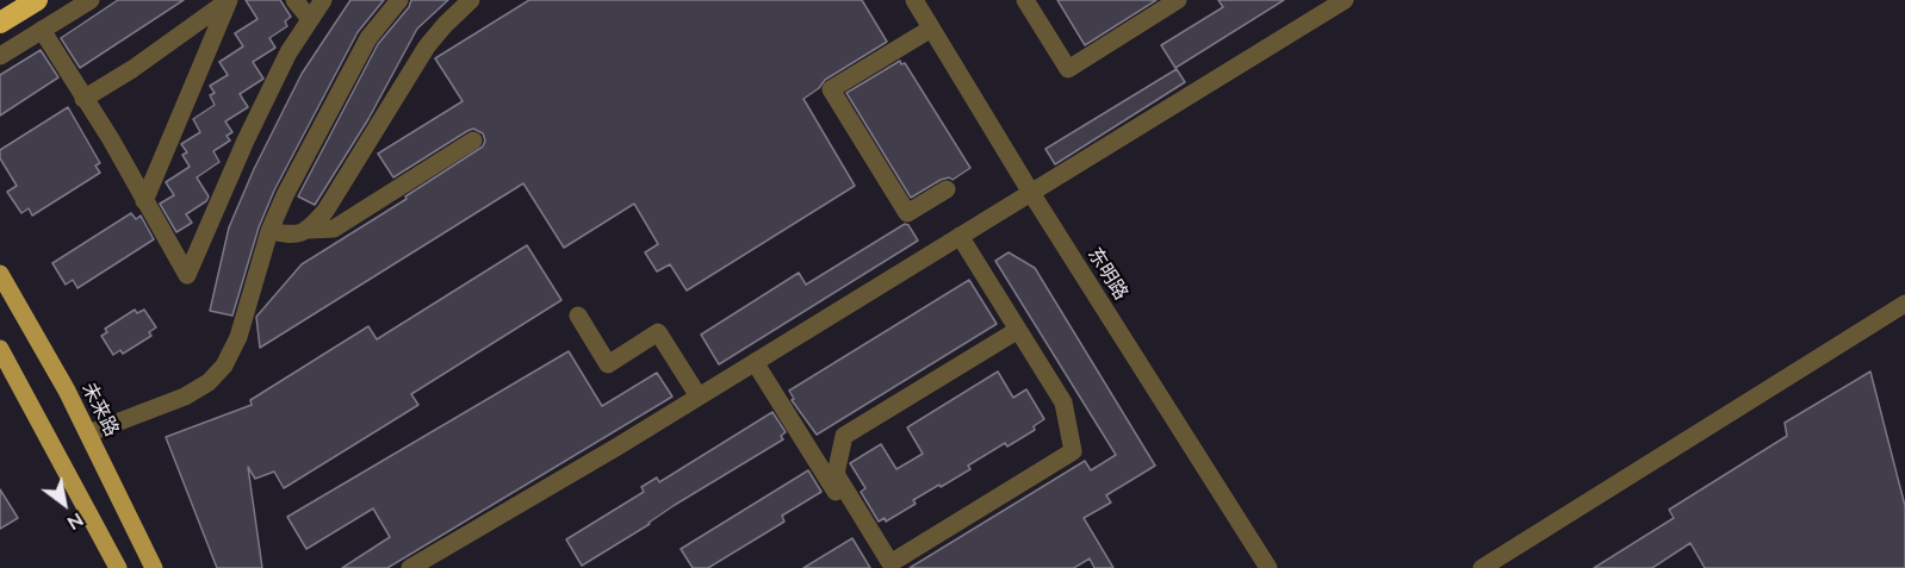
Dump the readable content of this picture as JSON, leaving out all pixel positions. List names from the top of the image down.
{
  "streets": {
    "main road": ["未来路"],
    "street": ["东明路"]
  },
  "north": "bottom right"
}
